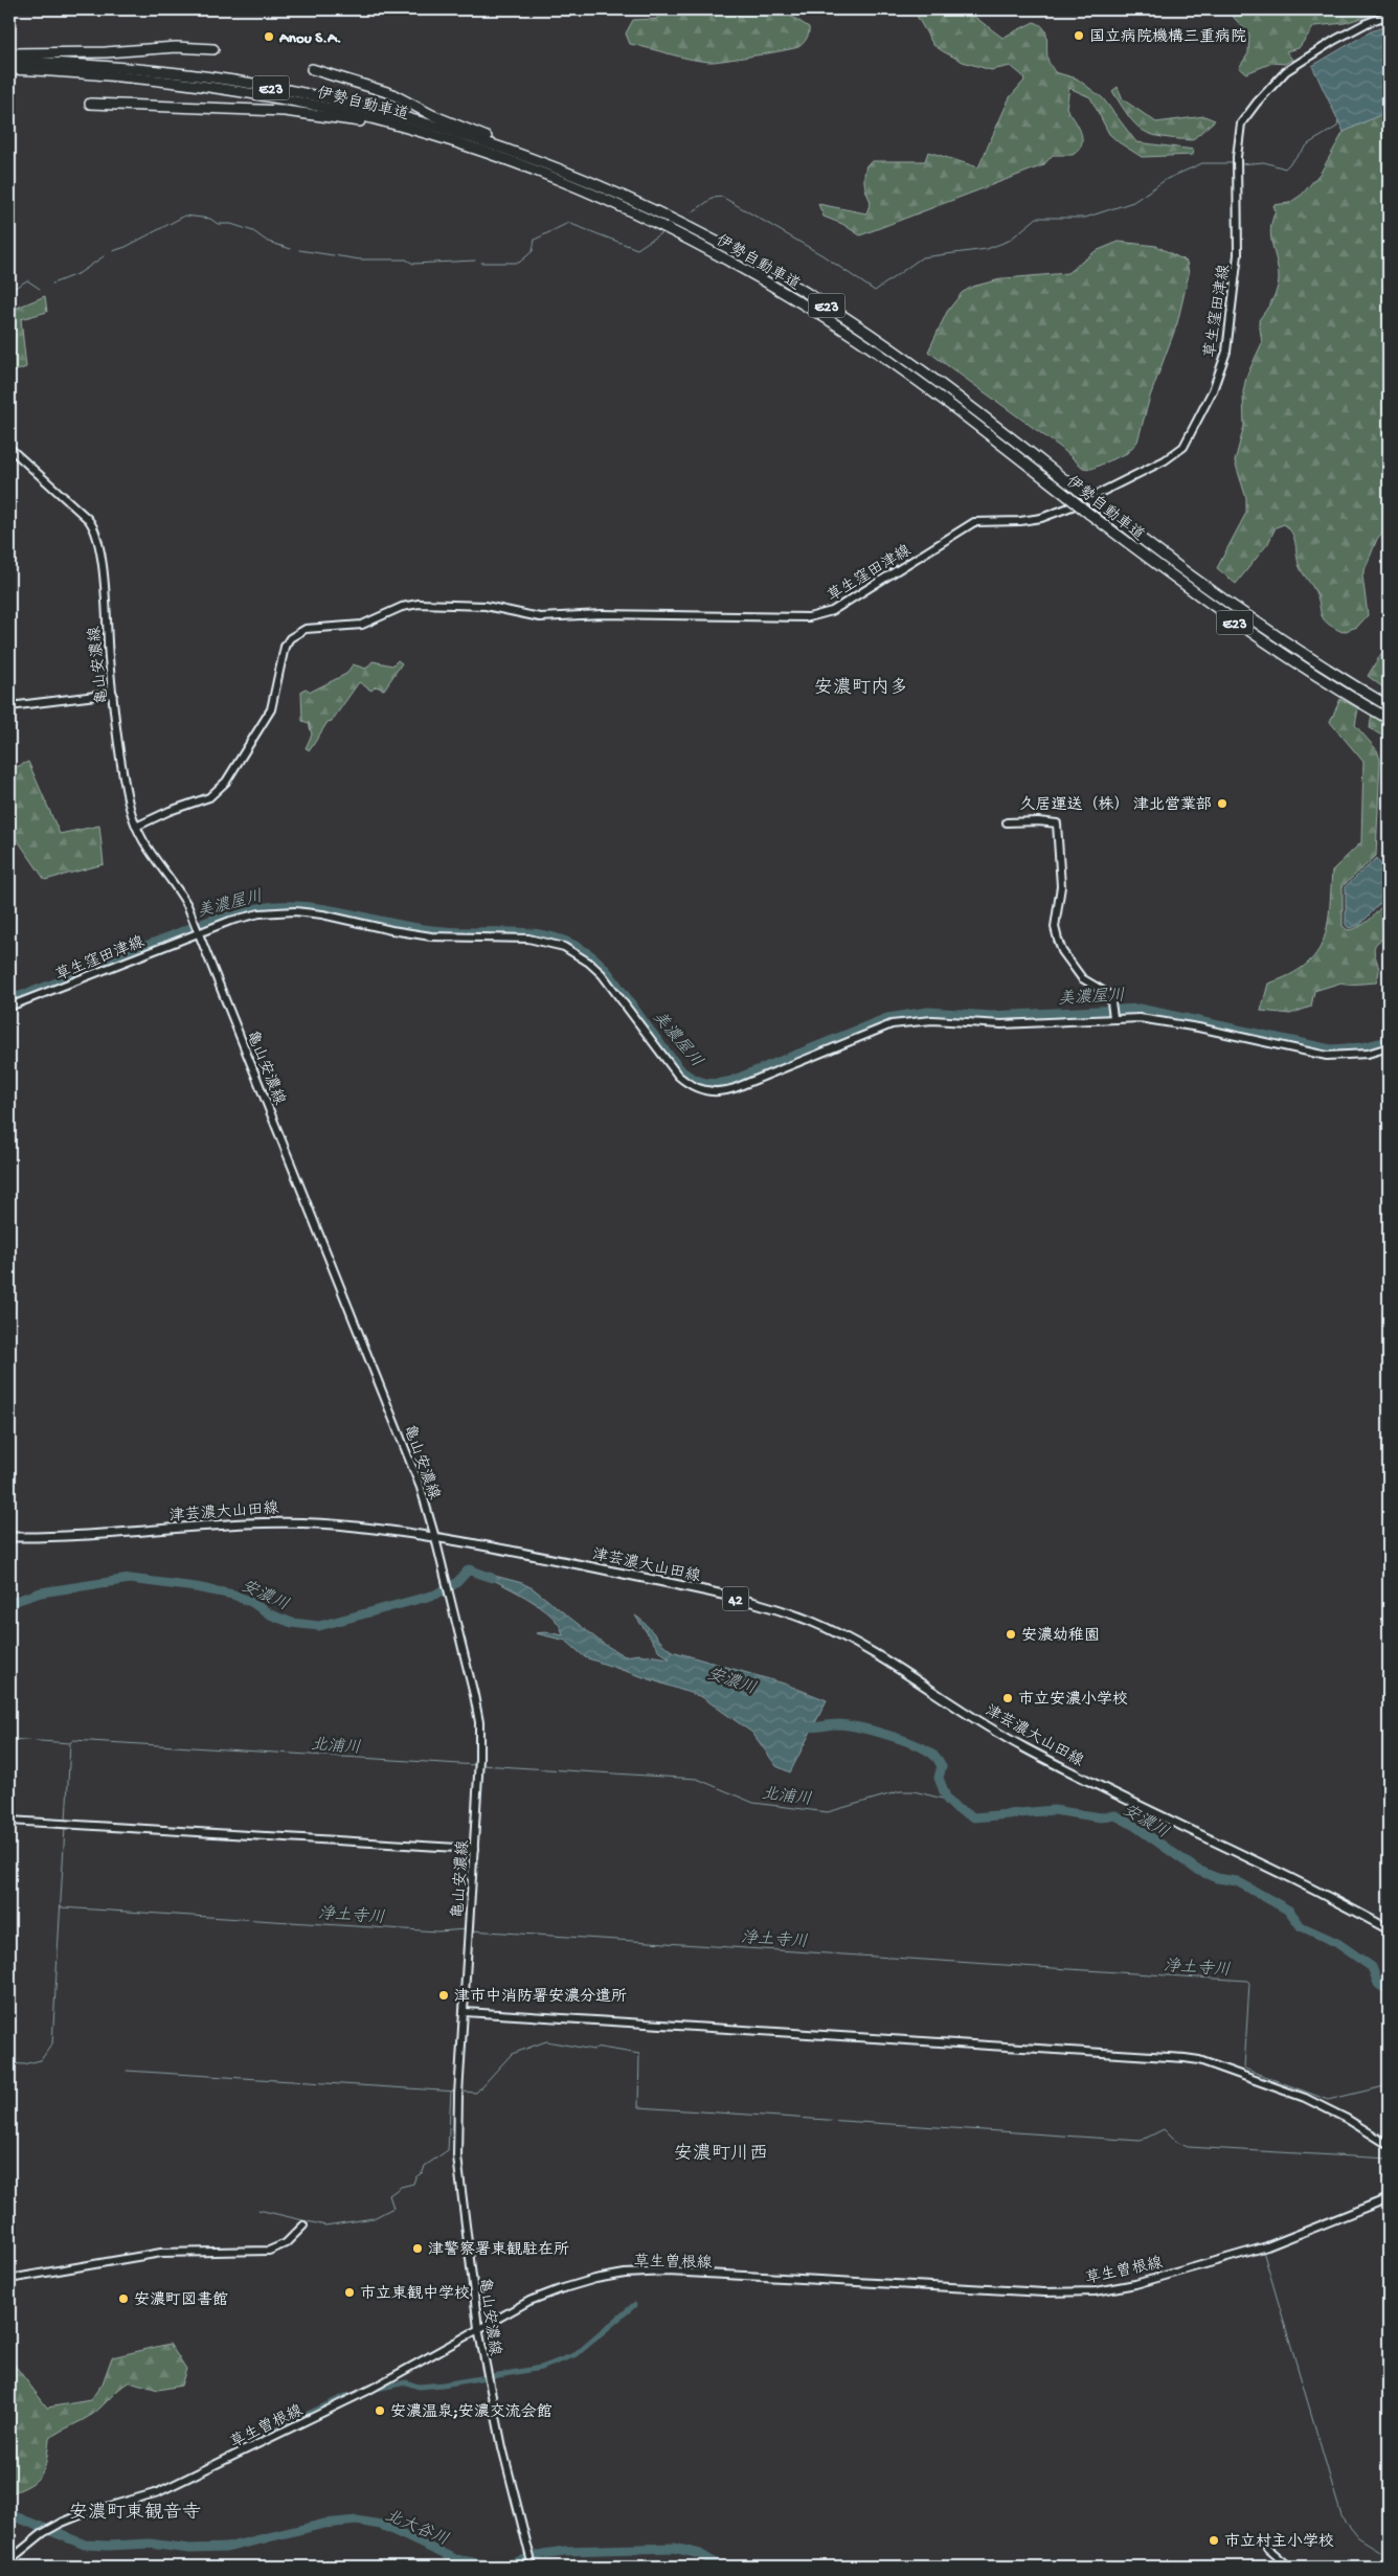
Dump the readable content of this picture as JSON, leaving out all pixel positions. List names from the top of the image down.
{
  "streets": {
    "highway": ["E23", "伊勢自動車道"],
    "main road": [
      "草生窪田津線",
      "亀山安濃線",
      "津芸濃大山田線",
      "42",
      "草生曽根線"
    ]
  },
  "crossings": [
    ["草生窪田津線", "亀山安濃線"],
    ["亀山安濃線", "津芸濃大山田線"],
    ["亀山安濃線", "草生曽根線"]
  ],
  "districts": ["安濃町内多", "安濃町川西", "安濃町東観音寺"],
  "water": [
    "美濃屋川",
    "安濃川",
    "北浦川",
    "浄土寺川",
    "北大谷川"
  ],
  "places": [
    "国立病院機構三重病院",
    "Anou S.A.",
    "久居運送（株） 津北営業部",
    "安濃幼稚園",
    "市立安濃小学校",
    "津市中消防署安濃分遣所",
    "津警察署東観駐在所",
    "市立東観中学校",
    "安濃町図書館",
    "安濃温泉;安濃交流会館",
    "市立村主小学校"
  ]
}
